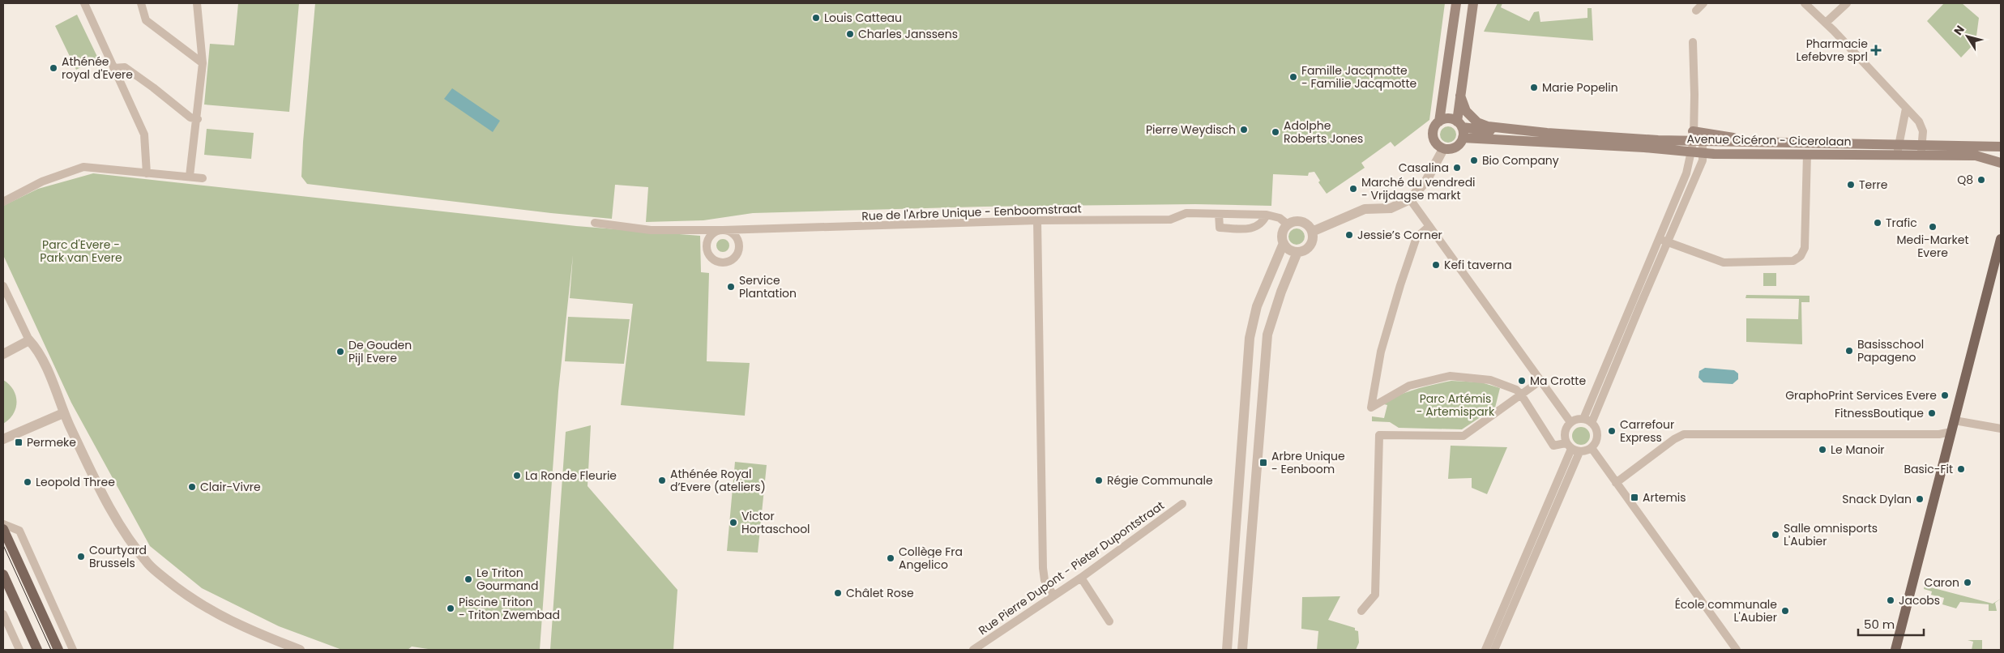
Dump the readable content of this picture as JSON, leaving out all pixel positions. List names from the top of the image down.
{
  "streets": {
    "main road": ["Avenue Cicéron - Cicerolaan"],
    "street": ["Rue de l'Arbre Unique - Eenboomstraat", "Rue Pierre Dupont - Pieter Dupontstraat"]
  },
  "parks": ["Parc d'Evere - Park van Evere", "Parc Artémis - Artemispark"],
  "places": {
    "other": [
      "Louis Catteau",
      "Charles Janssens",
      "Athénée royal d'Evere",
      "Famille Jacqmotte - Familie Jacqmotte",
      "Marie Popelin",
      "Pierre Weydisch",
      "Adolphe Roberts Jones",
      "Bio Company",
      "Casalina",
      "Q8",
      "Terre",
      "Marché du vendredi - Vrijdagse markt",
      "Trafic",
      "Medi-Market Evere",
      "Jessie’s Corner",
      "Kefi taverna",
      "Service Plantation",
      "Basisschool Papageno",
      "De Gouden Pijl Evere",
      "Ma Crotte",
      "GraphoPrint Services Evere",
      "FitnessBoutique",
      "Carrefour Express",
      "Le Manoir",
      "Basic-Fit",
      "La Ronde Fleurie",
      "Athénée Royal d’Evere (ateliers)",
      "Régie Communale",
      "Leopold Three",
      "Clair-Vivre",
      "Snack Dylan",
      "Victor Hortaschool",
      "Salle omnisports L'Aubier",
      "Courtyard Brussels",
      "Collège Fra Angelico",
      "Le Triton Gourmand",
      "Caron",
      "Châlet Rose",
      "Jacobs",
      "Piscine Triton - Triton Zwembad",
      "École communale L'Aubier"
    ],
    "health": ["Pharmacie Lefebvre sprl"],
    "transit": ["Permeke", "Arbre Unique - Eenboom", "Artemis"]
  },
  "scale_bar": "50 m",
  "north": "top left"
}
